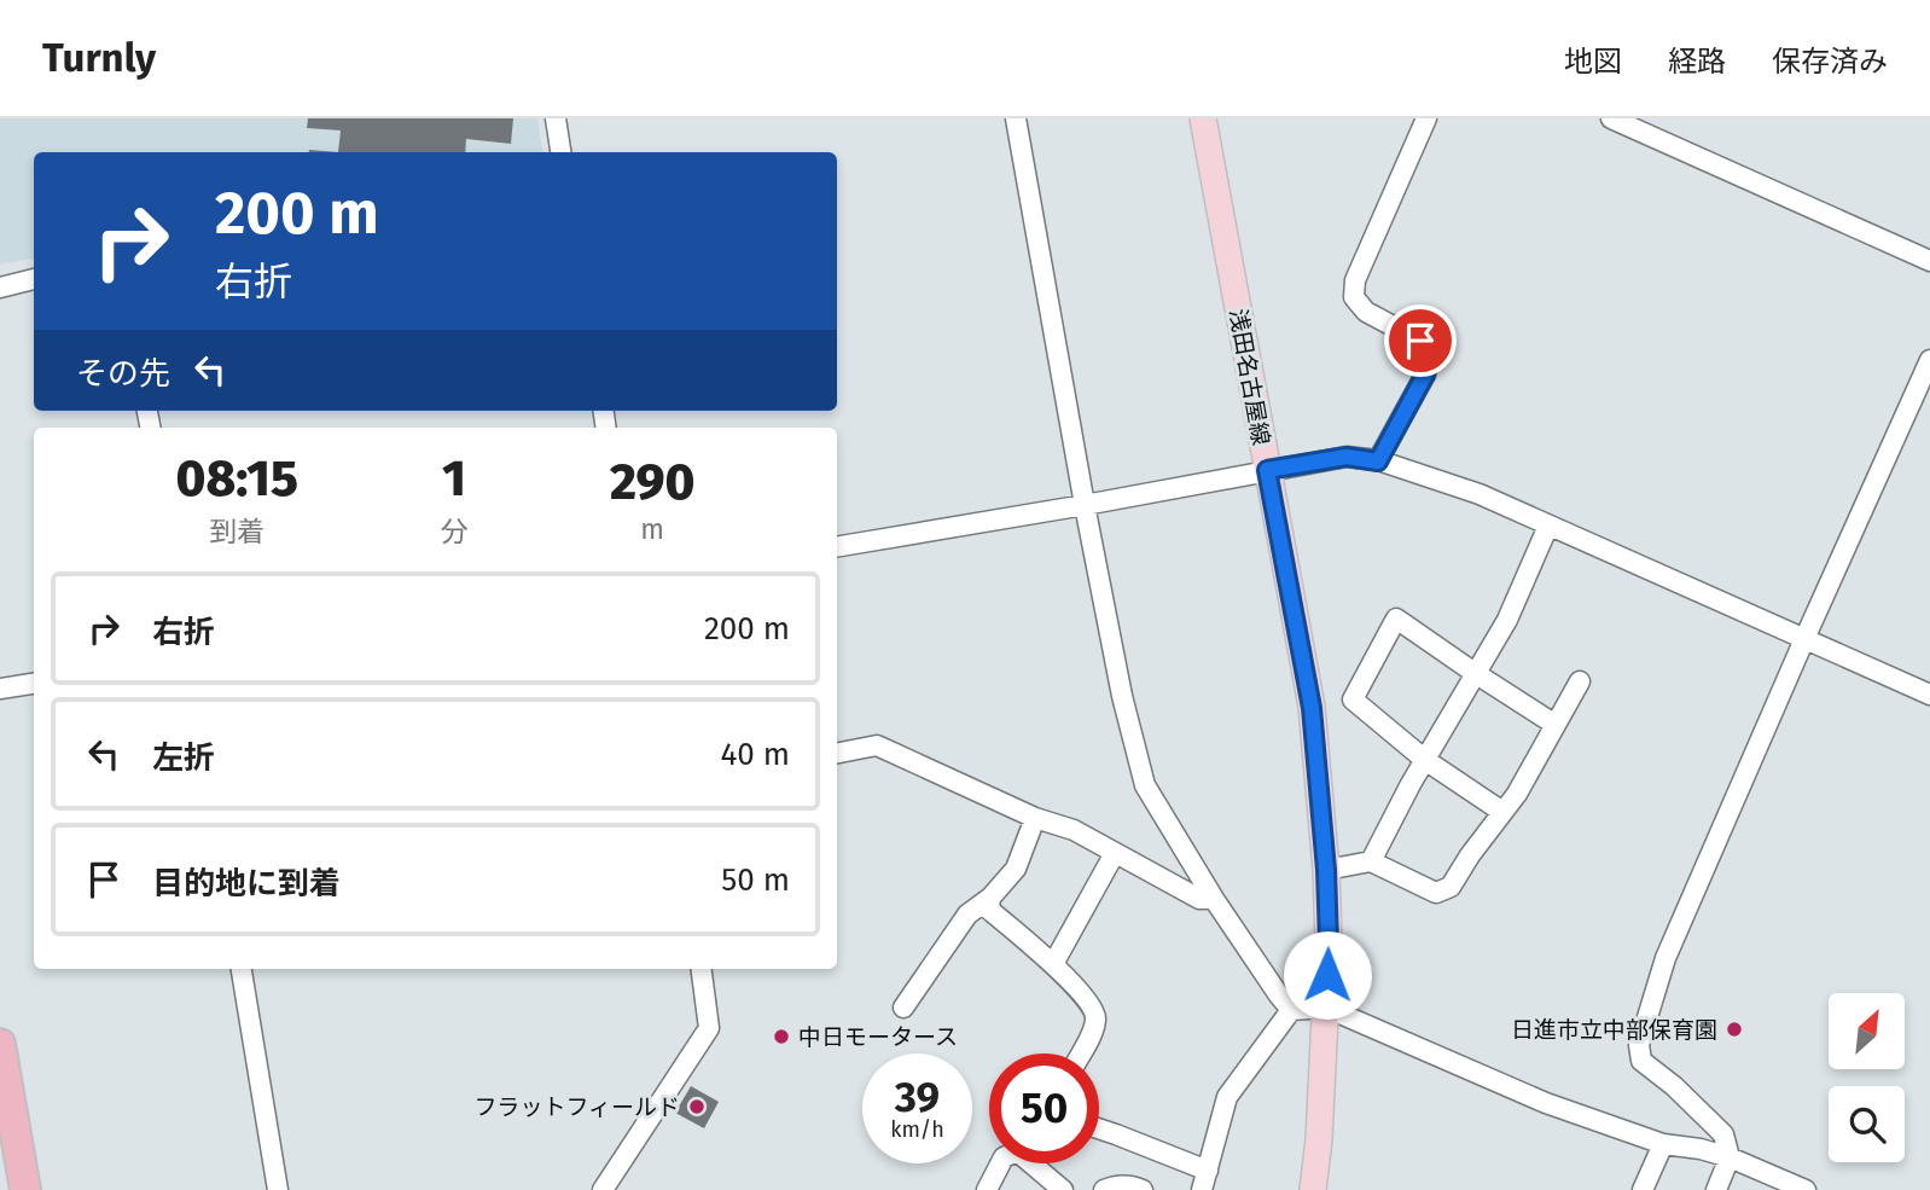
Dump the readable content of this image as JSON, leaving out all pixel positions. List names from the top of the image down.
{
  "streets": {
    "main road": ["浅田名古屋線"]
  },
  "places": ["日進市立中部保育園", "中日モータース", "フラットフィールド"],
  "north": "top right",
  "page": {
    "header": "Turnly",
    "nav": ["地図", "経路", "保存済み"],
    "turn": ["200 m", "右折"],
    "then": "その先",
    "eta": [
      "08:15",
      "到着",
      "1",
      "分",
      "290",
      "m"
    ],
    "list": [
      {
        "name": "右折",
        "value": "200 m"
      },
      {
        "name": "左折",
        "value": "40 m"
      },
      {
        "name": "目的地に到着",
        "value": "50 m"
      }
    ],
    "speed": "39 km/h",
    "limit": "50"
  }
}
